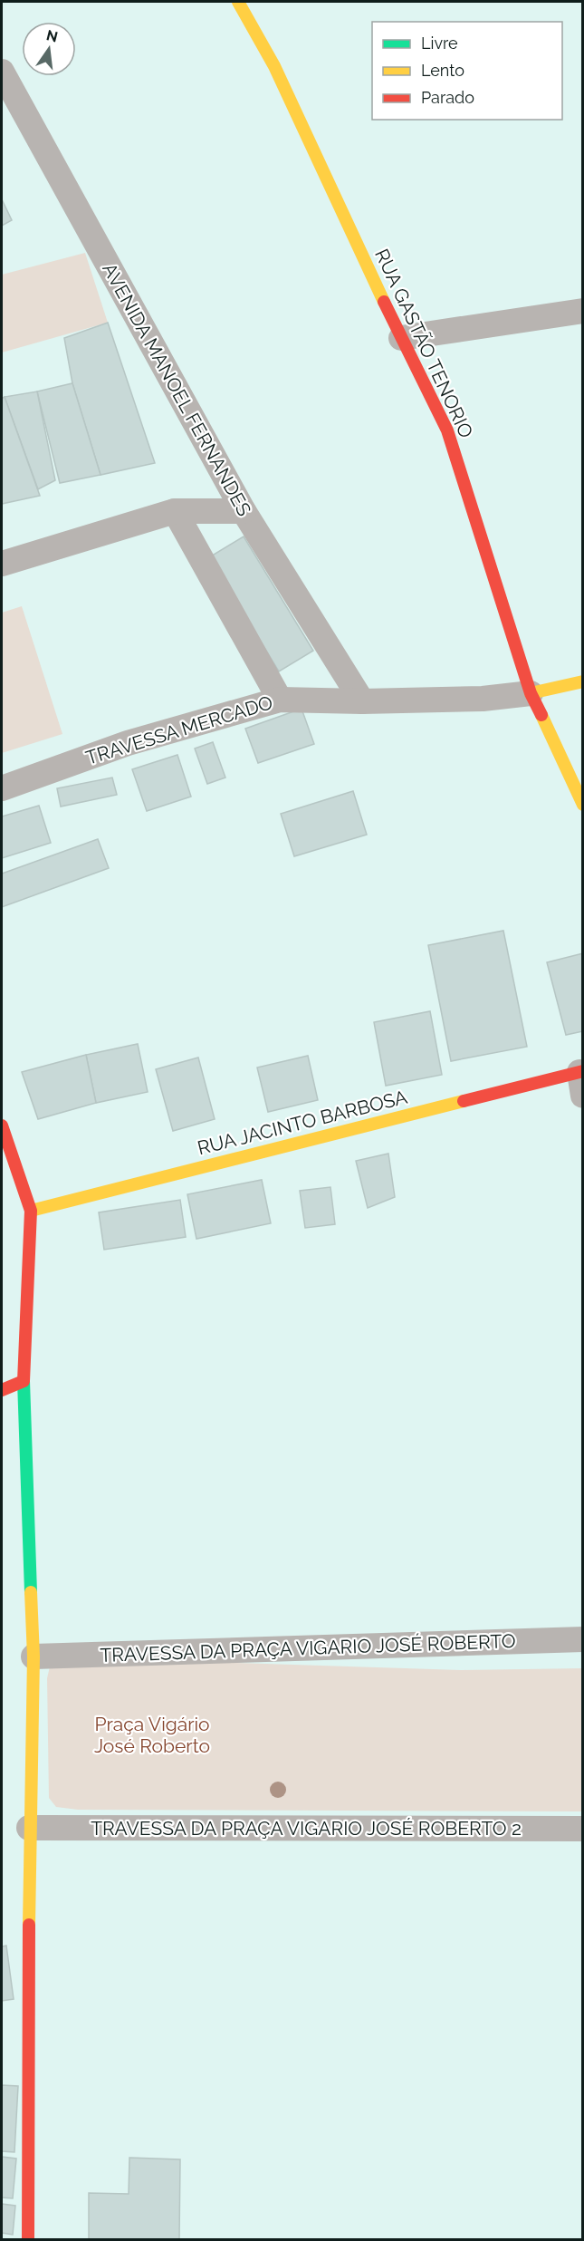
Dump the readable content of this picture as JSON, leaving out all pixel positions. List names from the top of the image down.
{
  "streets": {
    "street": [
      "RUA GASTÃO TENORIO",
      "AVENIDA MANOEL FERNANDES",
      "TRAVESSA MERCADO",
      "RUA JACINTO BARBOSA",
      "TRAVESSA DA PRAÇA VIGARIO JOSÉ ROBERTO",
      "TRAVESSA DA PRAÇA VIGARIO JOSÉ ROBERTO 2"
    ]
  },
  "crossings": [
    ["RUA GASTÃO TENORIO", "TRAVESSA MERCADO"],
    ["AVENIDA MANOEL FERNANDES", "TRAVESSA MERCADO"]
  ],
  "parks": ["Praça Vigário José Roberto"],
  "legend": ["Livre", "Lento", "Parado"],
  "north": "top"
}
